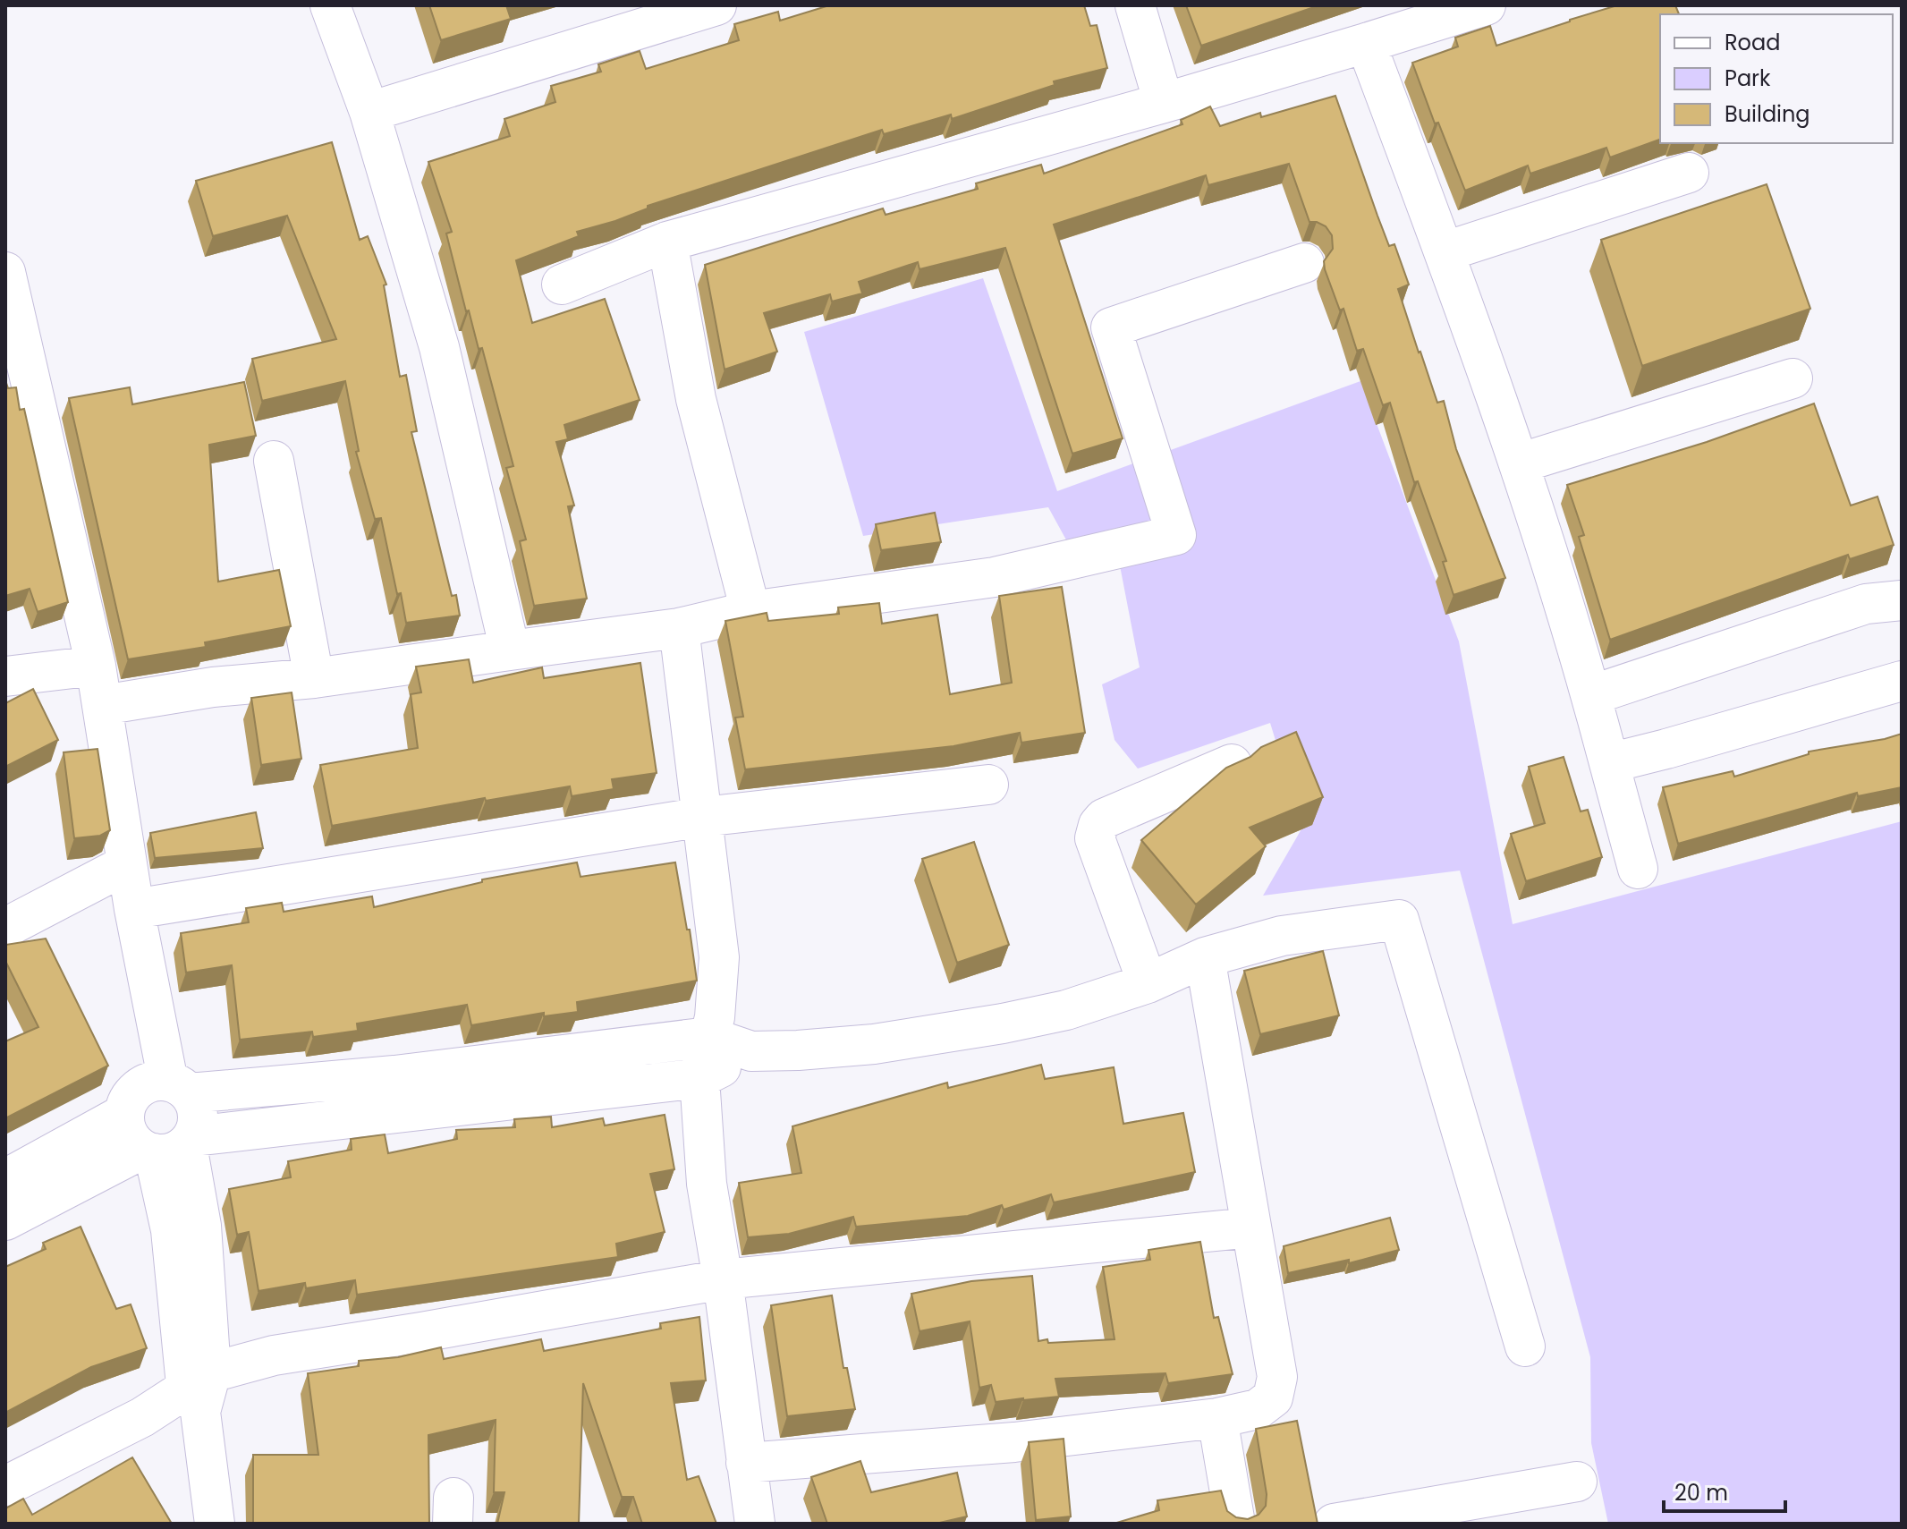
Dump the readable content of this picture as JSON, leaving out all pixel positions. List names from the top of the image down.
{
  "legend": ["Road", "Park", "Building"],
  "scale_bar": "20 m"
}
